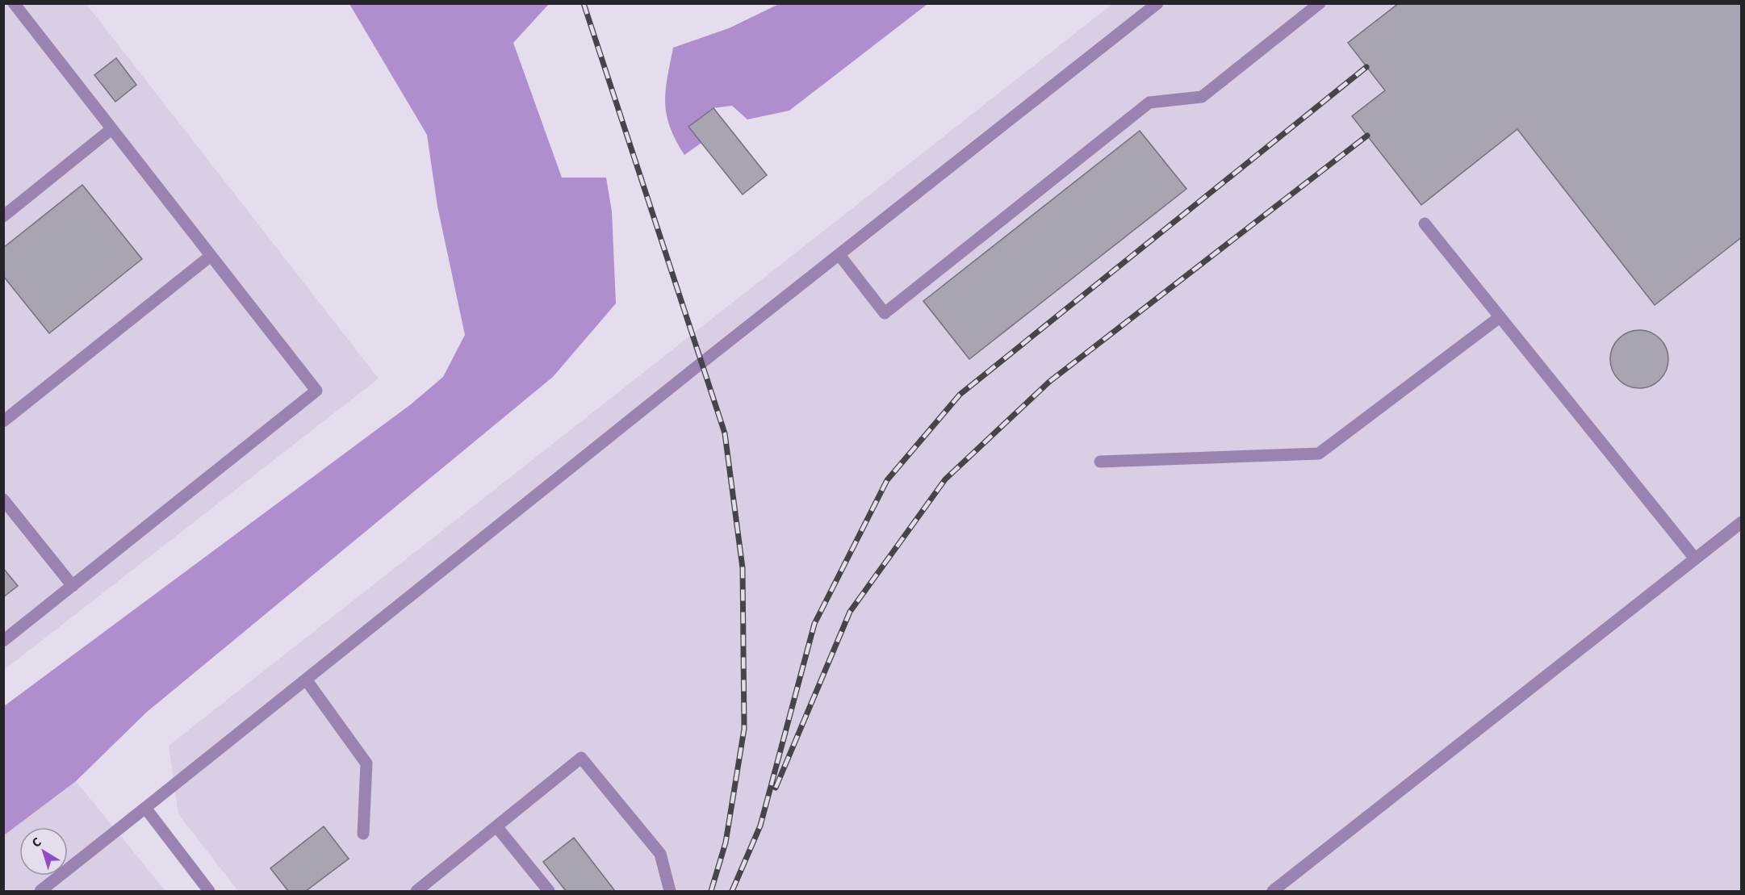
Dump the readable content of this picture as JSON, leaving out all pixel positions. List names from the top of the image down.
{
  "north": "top left"
}
